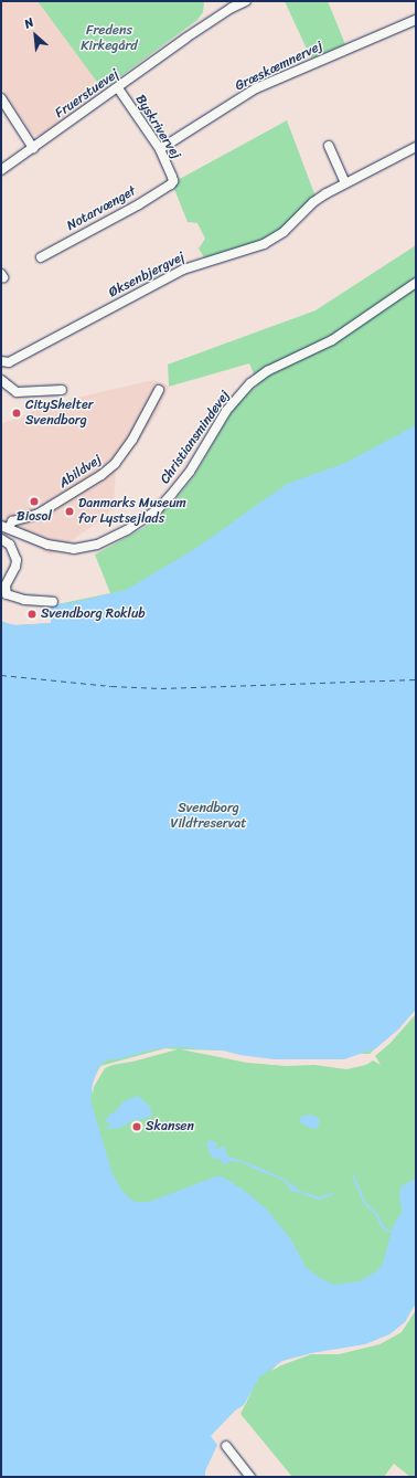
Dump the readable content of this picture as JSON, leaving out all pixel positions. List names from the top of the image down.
{
  "streets": {
    "street": [
      "Græskæmnervej",
      "Fruerstuevej",
      "Byskrivervej",
      "Notarvænget",
      "Øksenbjergvej",
      "Christiansmindevej",
      "Abildvej"
    ]
  },
  "crossings": [
    ["Græskæmnervej", "Byskrivervej"],
    ["Fruerstuevej", "Byskrivervej"],
    ["Byskrivervej", "Notarvænget"],
    ["Christiansmindevej", "Abildvej"]
  ],
  "parks": ["Fredens Kirkegård", "Svendborg Vildtreservat"],
  "places": [
    "CityShelter Svendborg",
    "Biosol",
    "Danmarks Museum for Lystsejlads",
    "Svendborg Roklub",
    "Skansen"
  ],
  "north": "top left"
}
